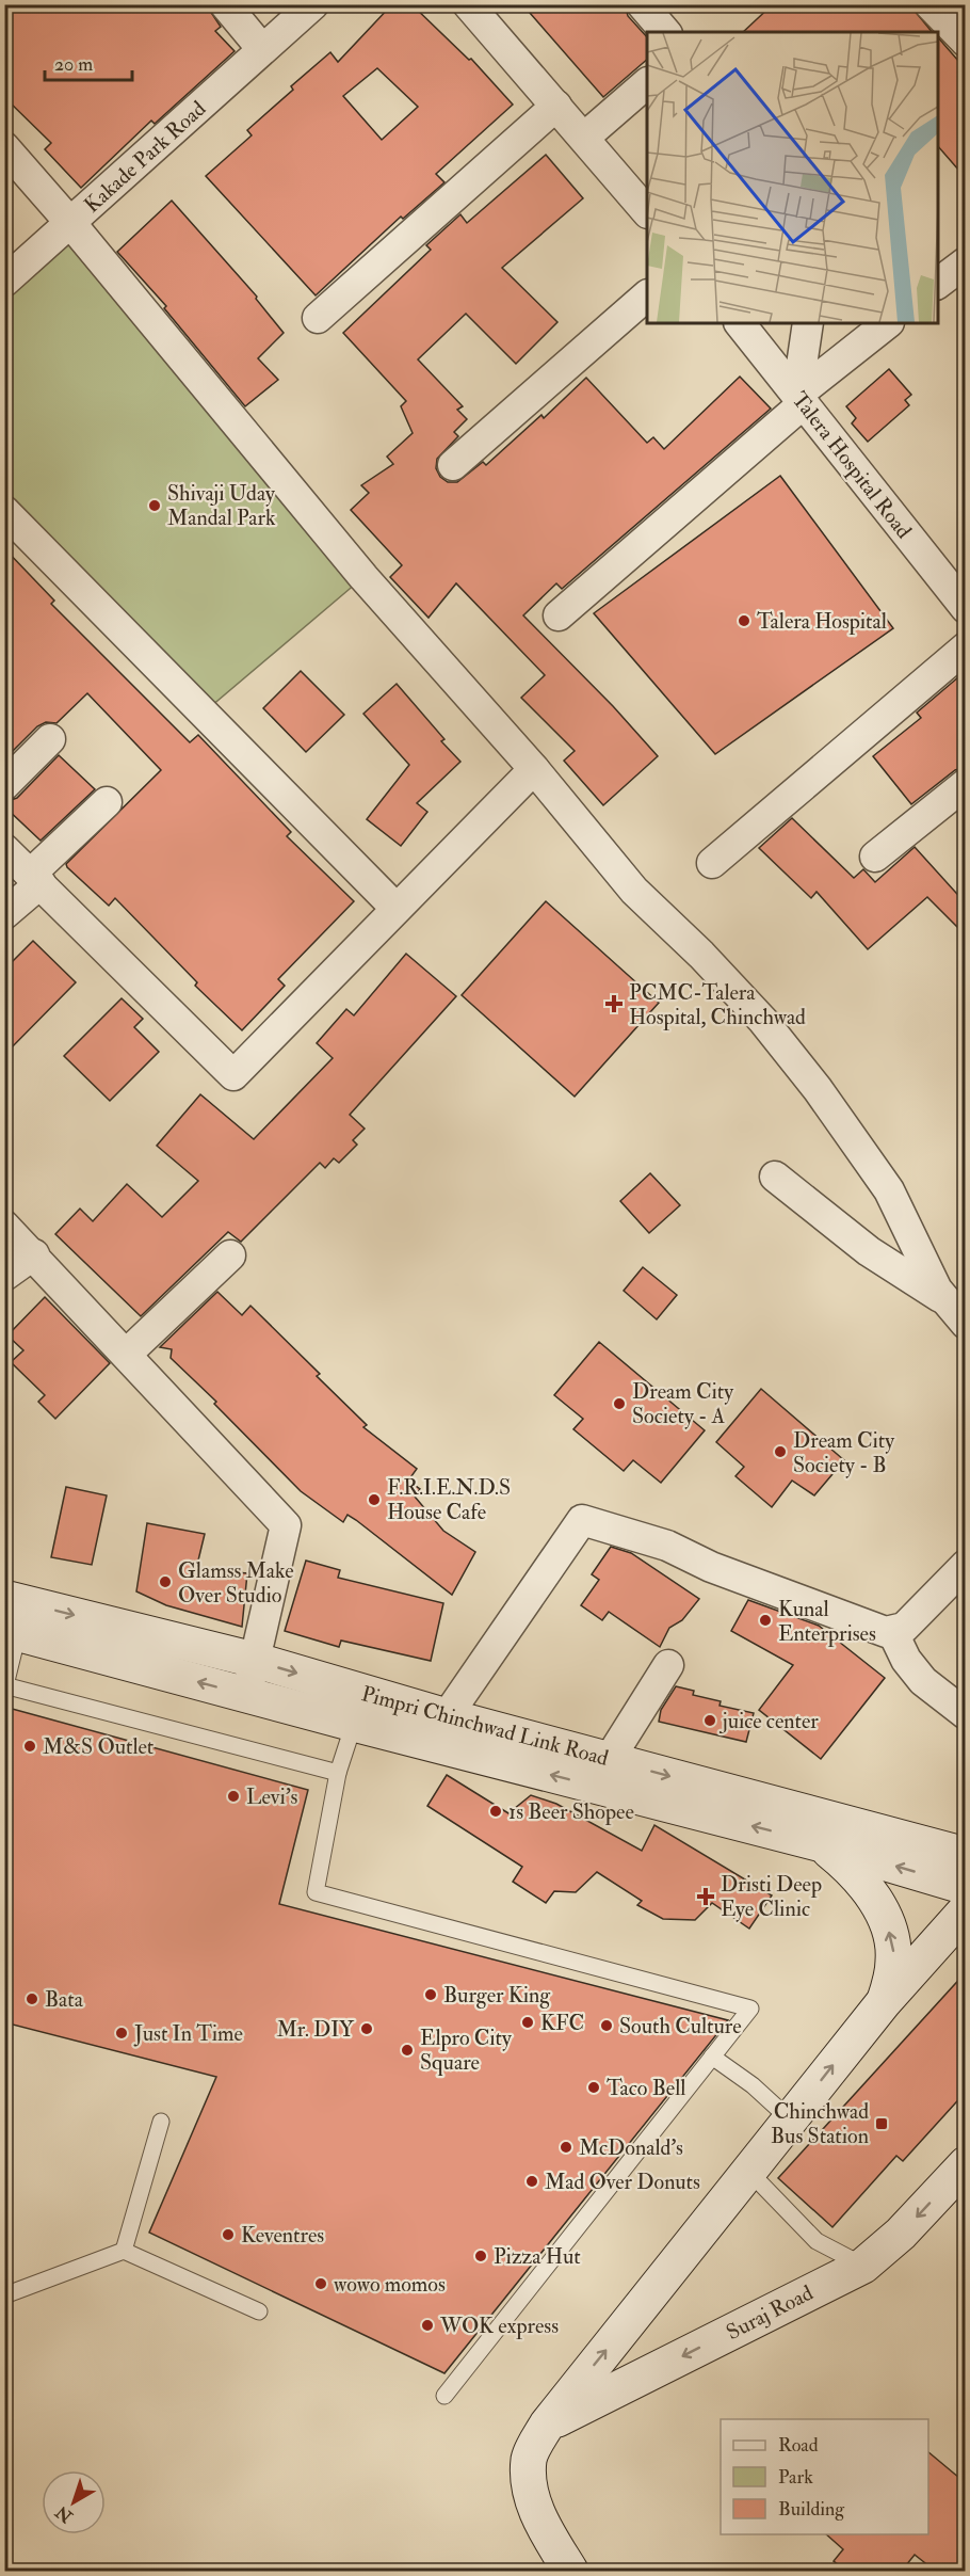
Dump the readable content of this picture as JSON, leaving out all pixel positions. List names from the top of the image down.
{
  "streets": {
    "main road": ["Pimpri Chinchwad Link Road", "Suraj Road"],
    "street": ["Kakade Park Road", "Talera Hospital Road"]
  },
  "places": {
    "other": [
      "Shivaji Uday Mandal Park",
      "Talera Hospital",
      "Dream City Society - A",
      "Dream City Society - B",
      "F.R.I.E.N.D.S House Cafe",
      "Glamss Make Over Studio",
      "Kunal Enterprises",
      "juice center",
      "M&S Outlet",
      "Levi's",
      "1s Beer Shopee",
      "Burger King",
      "Bata",
      "KFC",
      "South Culture",
      "Mr. DIY",
      "Just In Time",
      "Elpro City Square",
      "Taco Bell",
      "McDonald's",
      "Mad Over Donuts",
      "Keventres",
      "Pizza Hut",
      "wowo momos",
      "WOK express"
    ],
    "health": ["PCMC-Talera Hospital, Chinchwad", "Dristi Deep Eye Clinic"],
    "transit": ["Chinchwad Bus Station"]
  },
  "legend": ["Road", "Park", "Building"],
  "scale_bar": "20 m",
  "north": "bottom left"
}
